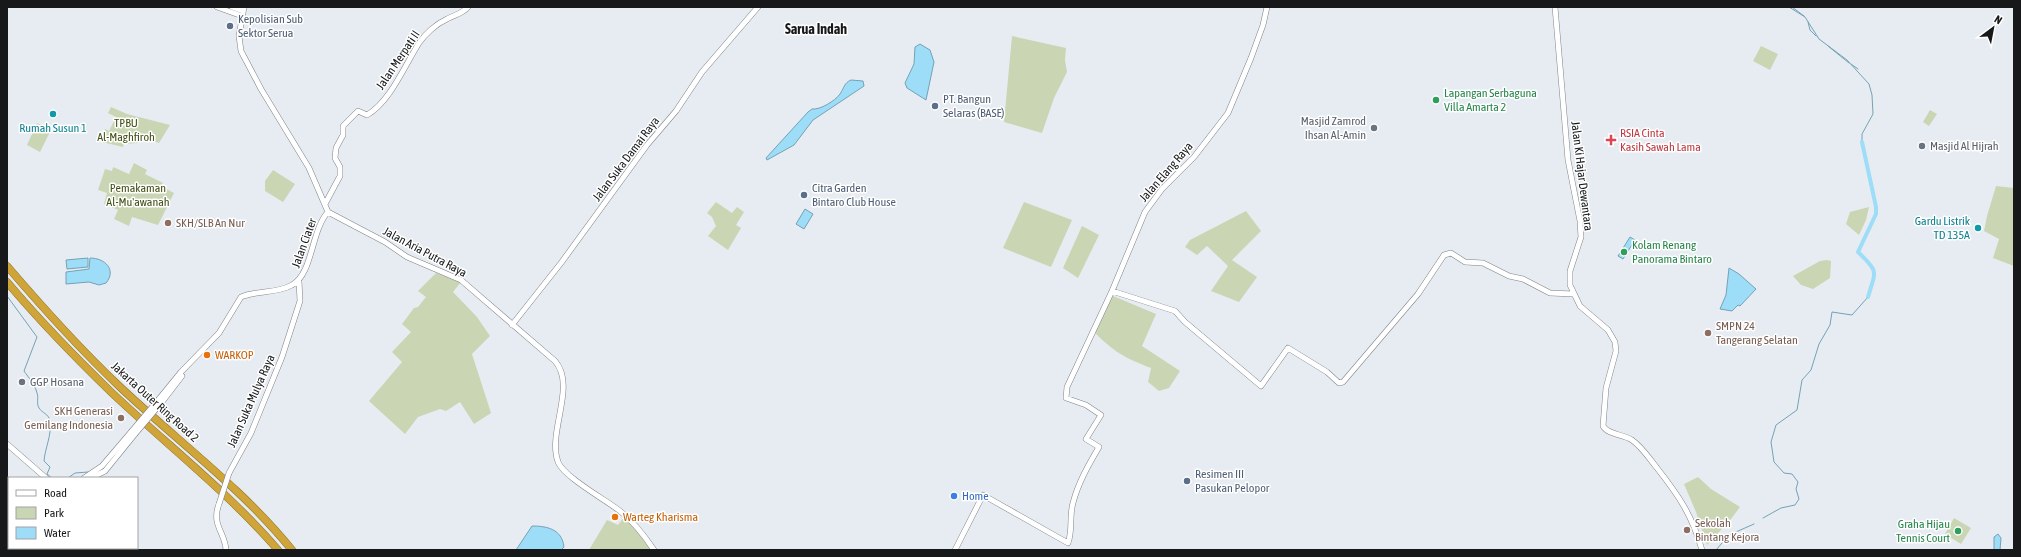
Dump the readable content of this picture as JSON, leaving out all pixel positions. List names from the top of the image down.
{
  "streets": {
    "highway": ["Jakarta Outer Ring Road 2"],
    "street": [
      "Jalan Merpati II",
      "Jalan Suka Damai Raya",
      "Jalan Elang Raya",
      "Jalan Ki Hajar Dewantara",
      "Jalan Ciater",
      "Jalan Aria Putra Raya",
      "Jalan Suka Mulya Raya"
    ]
  },
  "crossings": [
    ["Jalan Suka Damai Raya", "Jalan Aria Putra Raya"],
    ["Jalan Ciater", "Jalan Aria Putra Raya"],
    ["Jalan Ciater", "Jalan Suka Mulya Raya"]
  ],
  "districts": ["Sarua Indah"],
  "parks": ["TPBU Al-Maghfiroh", "Pemakaman Al-Mu'awanah"],
  "places": {
    "other": [
      "Kepolisian Sub Sektor Serua",
      "Lapangan Serbaguna Villa Amarta 2",
      "PT. Bangun Selaras (BASE)",
      "Rumah Susun 1",
      "Masjid Zamrod Ihsan Al-Amin",
      "Masjid Al Hijrah",
      "Citra Garden Bintaro Club House",
      "SKH/SLB An Nur",
      "Gardu Listrik TD 135A",
      "Kolam Renang Panorama Bintaro",
      "SMPN 24 Tangerang Selatan",
      "WARKOP",
      "GGP Hosana",
      "SKH Generasi Gemilang Indonesia",
      "Resimen III Pasukan Pelopor",
      "Home",
      "Warteg Kharisma",
      "Sekolah Bintang Kejora",
      "Graha Hijau Tennis Court"
    ],
    "health": ["RSIA Cinta Kasih Sawah Lama"]
  },
  "legend": ["Road", "Park", "Water"],
  "north": "top right"
}
